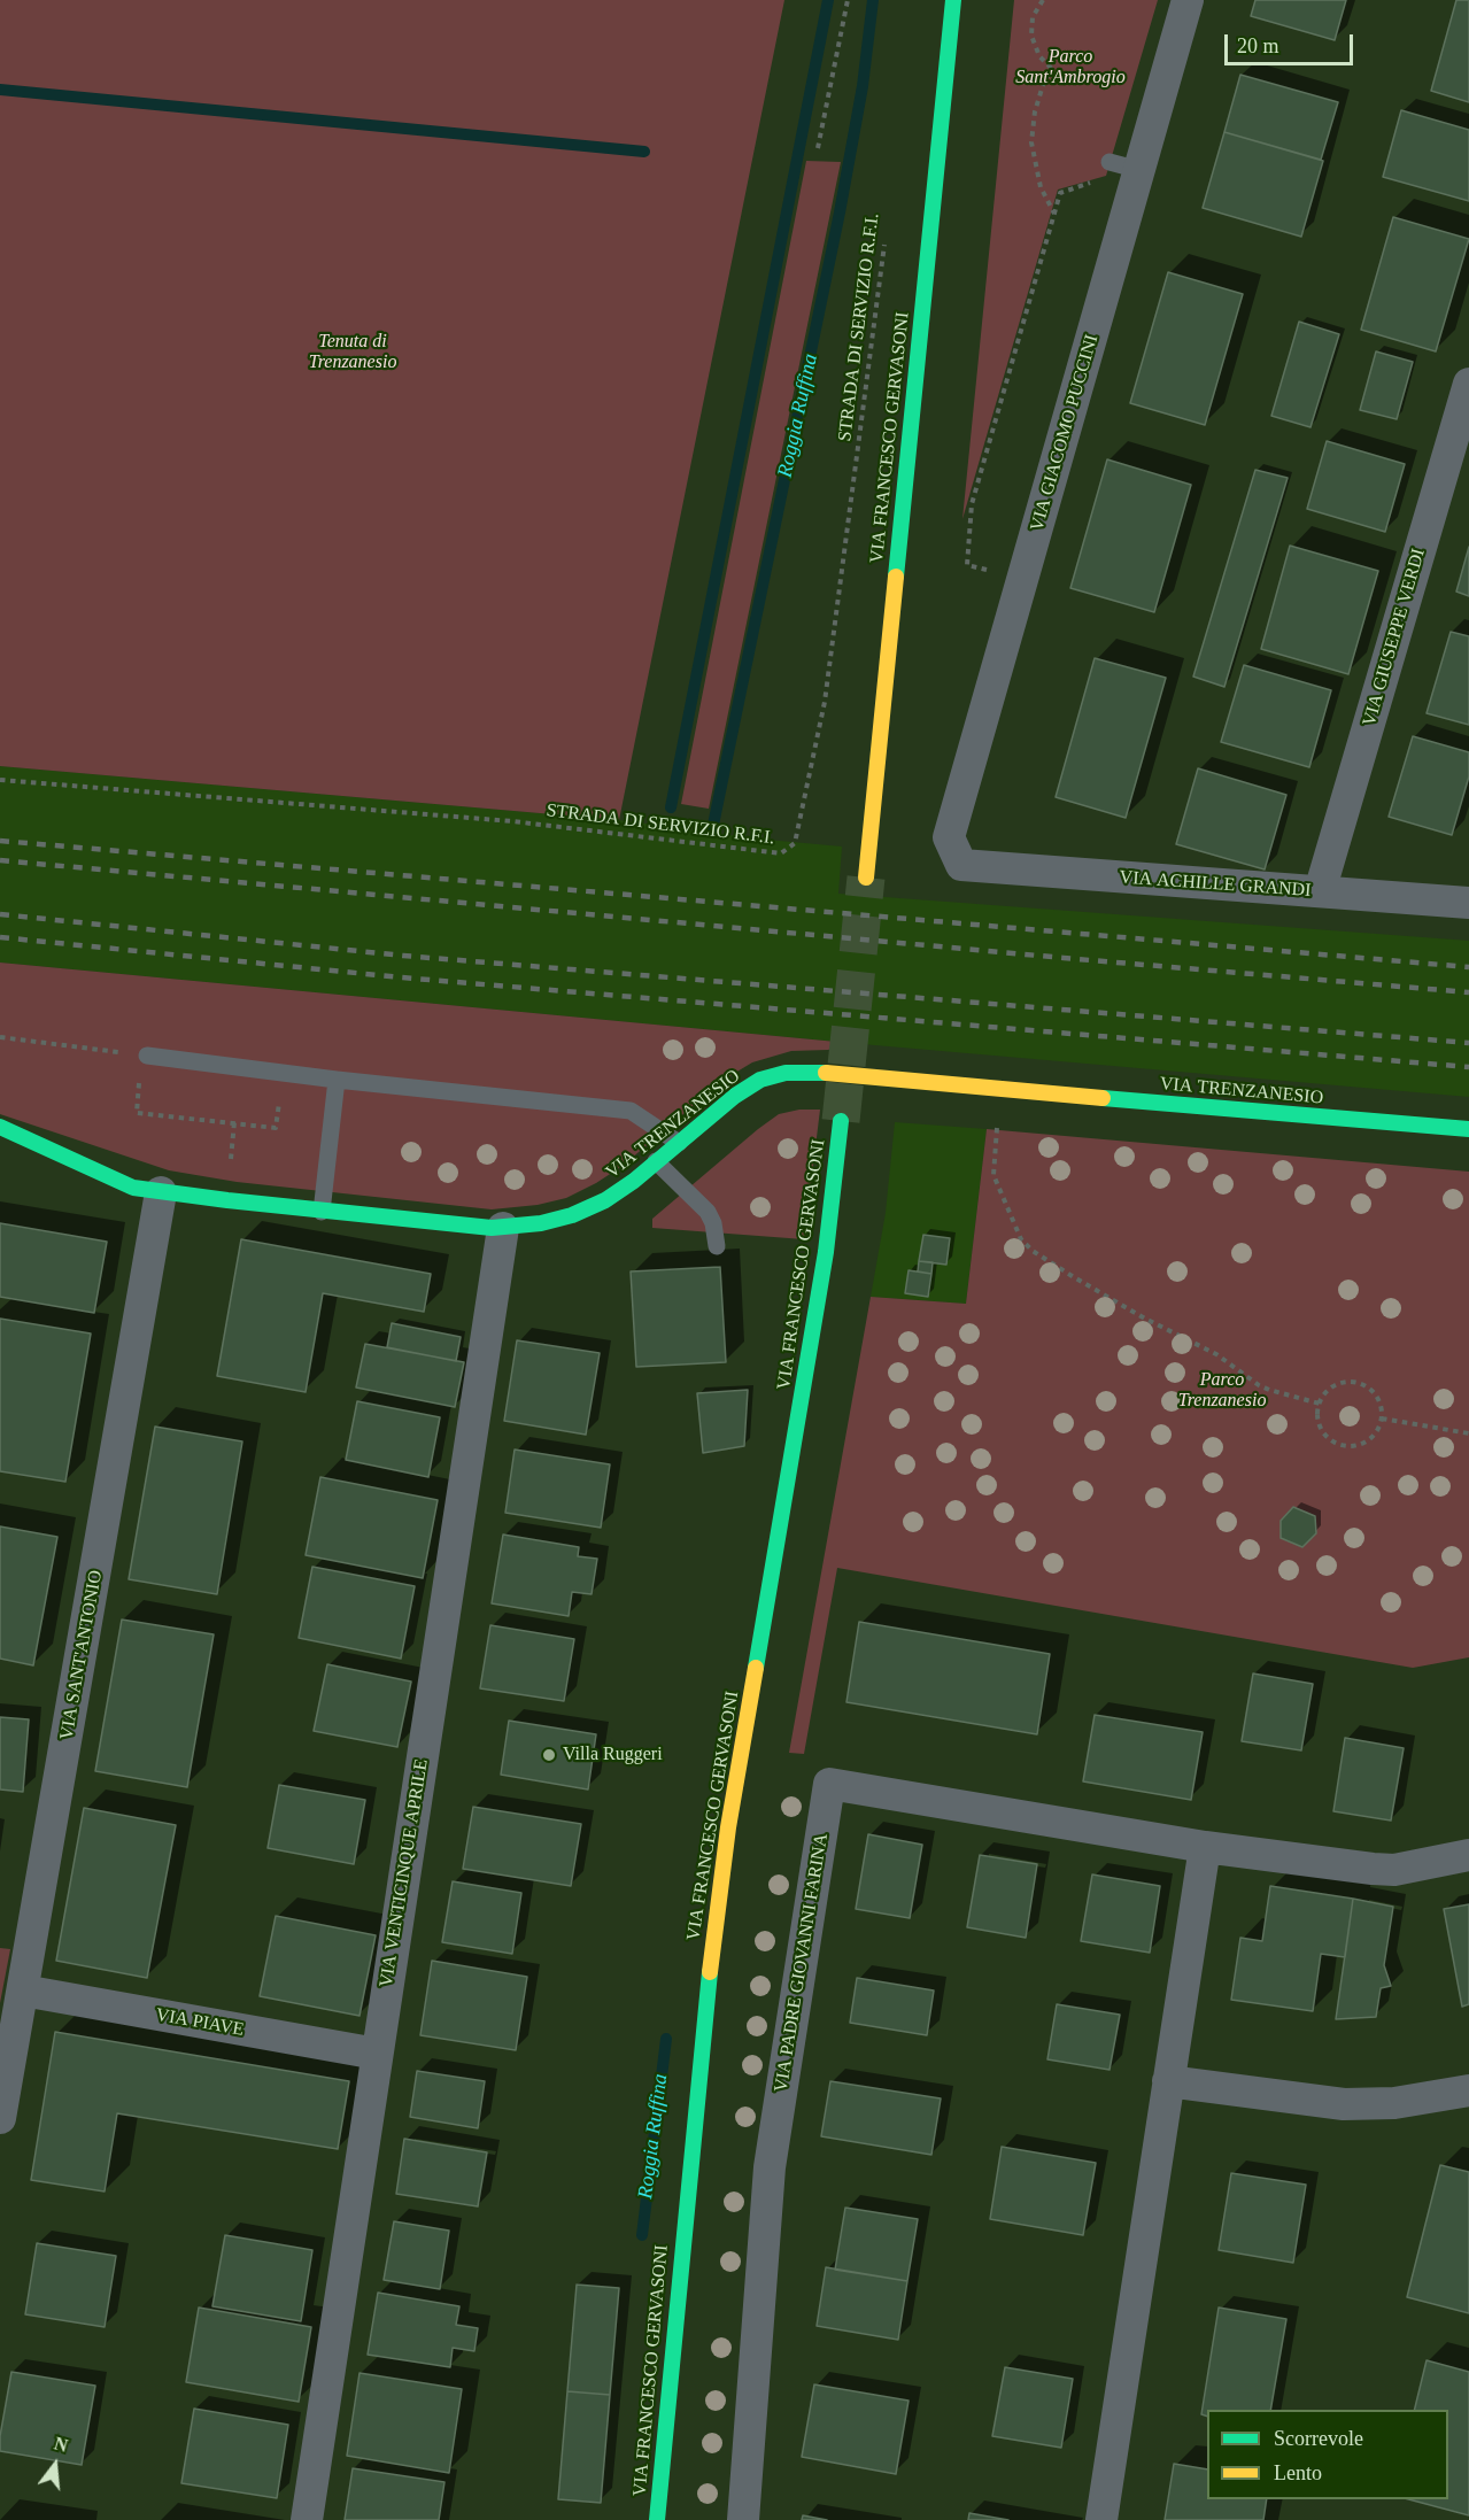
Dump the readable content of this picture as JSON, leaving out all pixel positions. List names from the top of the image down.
{
  "streets": {
    "street": [
      "VIA GIACOMO PUCCINI",
      "VIA FRANCESCO GERVASONI",
      "VIA GIUSEPPE VERDI",
      "VIA ACHILLE GRANDI",
      "VIA TRENZANESIO",
      "VIA SANT'ANTONIO",
      "VIA VENTICINQUE APRILE",
      "VIA PADRE GIOVANNI FARINA",
      "VIA PIAVE"
    ],
    "path": ["STRADA DI SERVIZIO R.F.I."]
  },
  "crossings": [
    ["VIA GIACOMO PUCCINI", "VIA ACHILLE GRANDI"],
    ["VIA GIUSEPPE VERDI", "VIA ACHILLE GRANDI"],
    ["VIA TRENZANESIO", "VIA SANT'ANTONIO"],
    ["VIA TRENZANESIO", "VIA VENTICINQUE APRILE"],
    ["VIA SANT'ANTONIO", "VIA PIAVE"],
    ["VIA VENTICINQUE APRILE", "VIA PIAVE"]
  ],
  "water": ["Roggia Ruffina"],
  "parks": ["Parco Sant'Ambrogio", "Tenuta di Trenzanesio", "Parco Trenzanesio"],
  "places": ["Villa Ruggeri"],
  "legend": ["Scorrevole", "Lento"],
  "scale_bar": "20 m",
  "north": "top"
}
